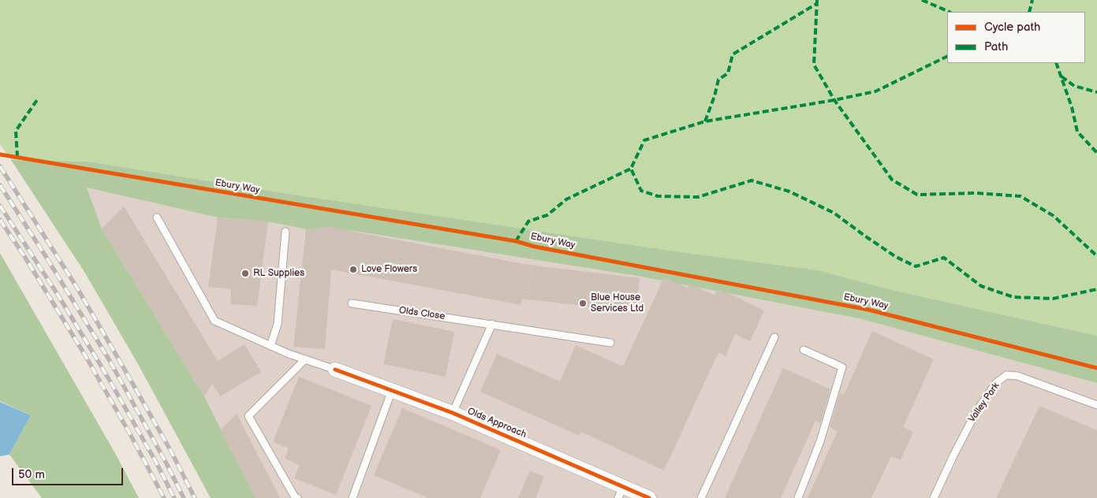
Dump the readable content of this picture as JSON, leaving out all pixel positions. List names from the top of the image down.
{
  "streets": {
    "street": ["Olds Approach"],
    "lane": ["Olds Close", "Valley Park"],
    "cycle path": ["Ebury Way"]
  },
  "places": ["Love Flowers", "RL Supplies", "Blue House Services Ltd"],
  "legend": ["Cycle path", "Path"],
  "scale_bar": "50 m"
}
